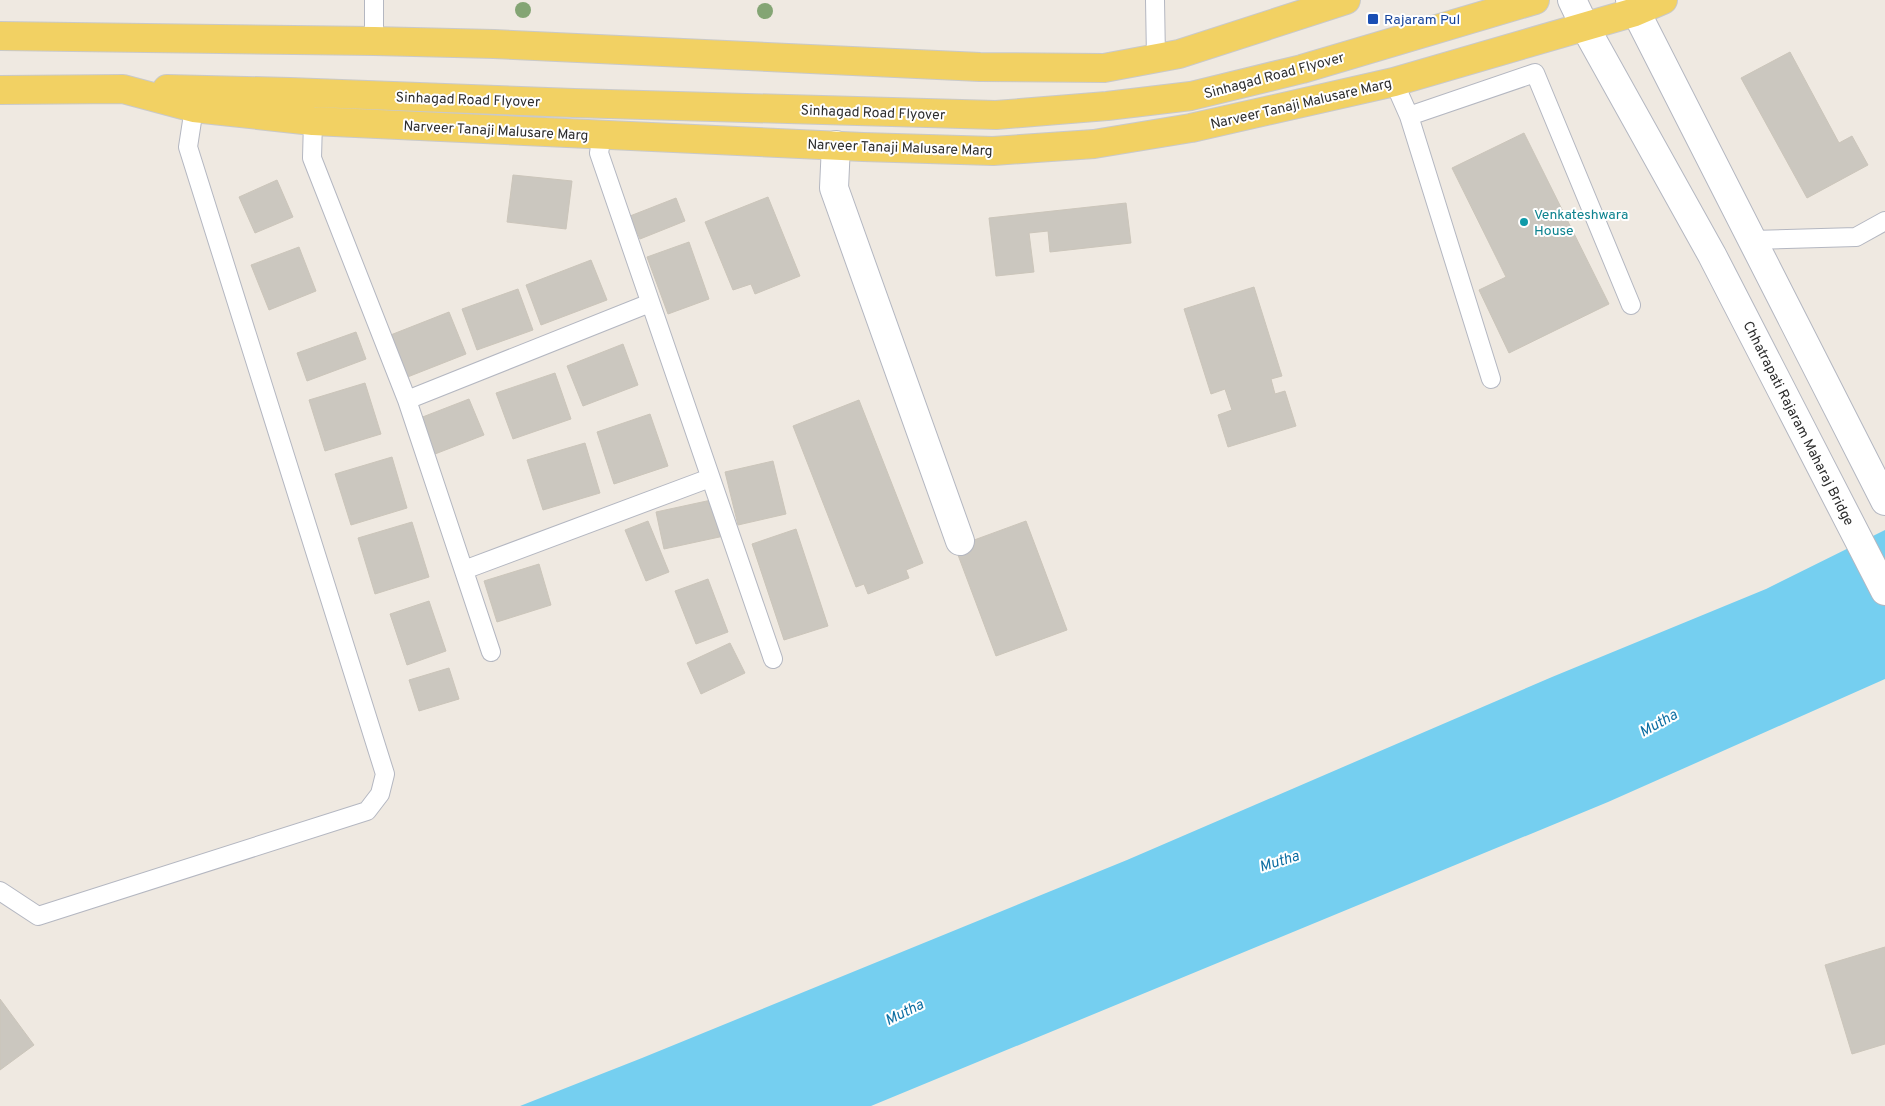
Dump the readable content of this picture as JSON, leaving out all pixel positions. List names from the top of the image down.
{
  "streets": {
    "main road": ["Sinhagad Road Flyover", "Narveer Tanaji Malusare Marg", "Chhatrapati Rajaram Maharaj Bridge"]
  },
  "crossings": [
    ["Sinhagad Road Flyover", "Narveer Tanaji Malusare Marg"],
    ["Narveer Tanaji Malusare Marg", "Chhatrapati Rajaram Maharaj Bridge"]
  ],
  "water": ["Mutha"],
  "places": {
    "transit": ["Rajaram Pul"],
    "other": ["Venkateshwara House"]
  }
}
